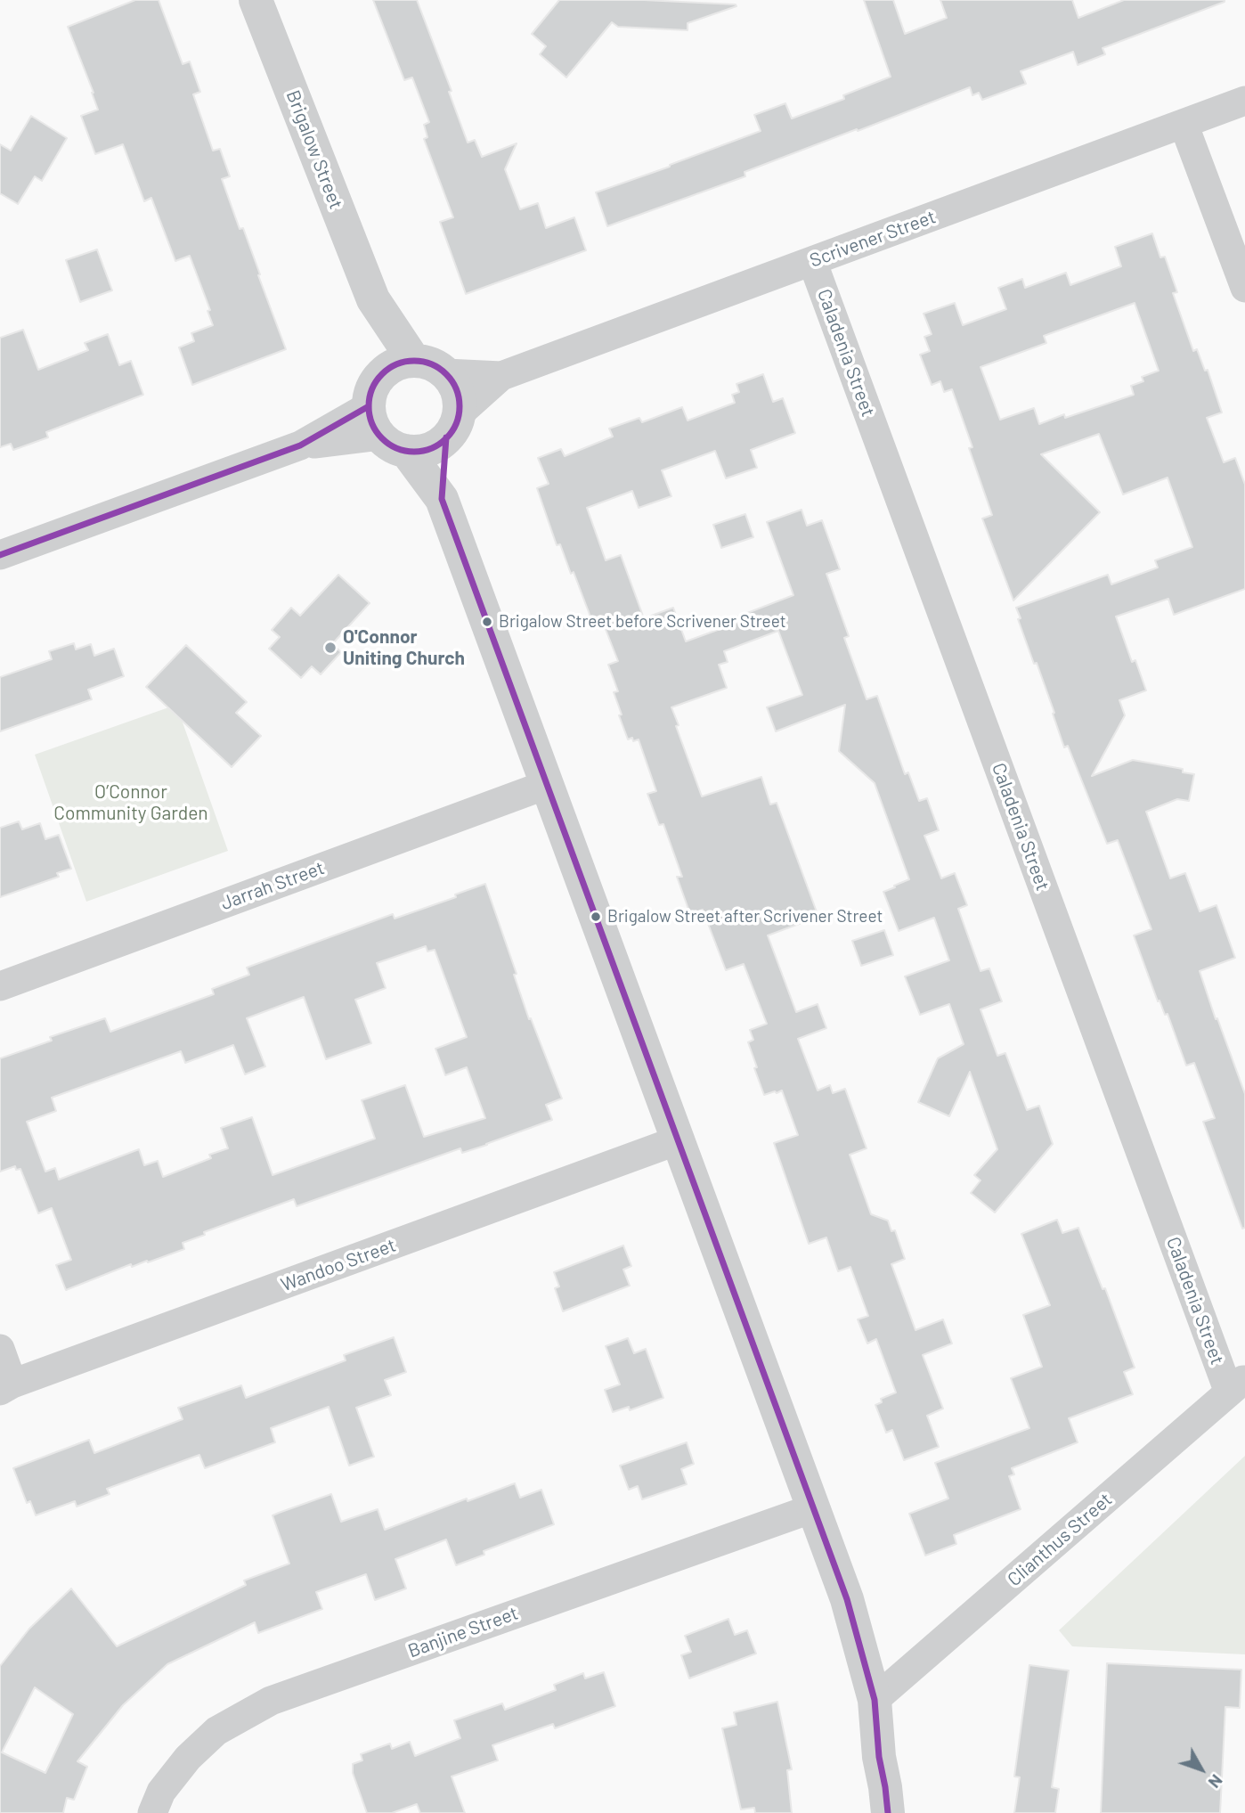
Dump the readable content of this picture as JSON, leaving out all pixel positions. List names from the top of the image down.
{
  "streets": {
    "street": [
      "Brigalow Street",
      "Scrivener Street",
      "Caladenia Street",
      "Jarrah Street",
      "Wandoo Street",
      "Clianthus Street",
      "Banjine Street"
    ]
  },
  "crossings": [
    ["Brigalow Street", "Scrivener Street"],
    ["Scrivener Street", "Caladenia Street"],
    ["Caladenia Street", "Clianthus Street"]
  ],
  "parks": ["O’Connor Community Garden"],
  "places": ["Brigalow Street before Scrivener Street", "O'Connor Uniting Church", "Brigalow Street after Scrivener Street"],
  "north": "bottom right"
}
